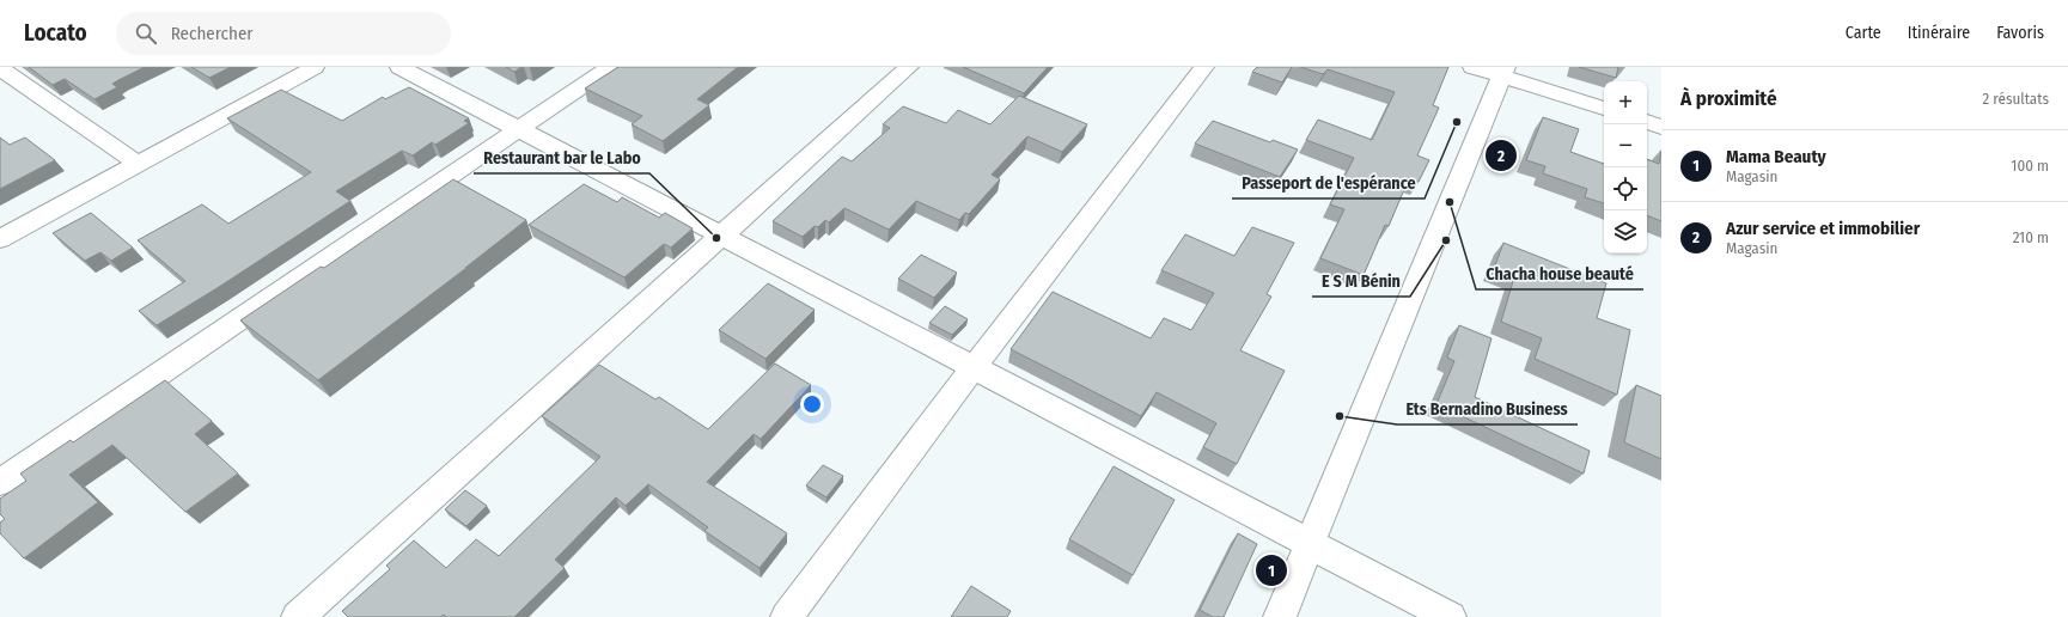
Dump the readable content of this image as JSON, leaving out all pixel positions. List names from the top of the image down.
{
  "places": [
    "Passeport de l'espérance",
    "Chacha house beauté",
    "Restaurant bar le Labo",
    "E S M Bénin",
    "Ets Bernadino Business"
  ],
  "page": {
    "header": "Locato",
    "search": "Rechercher",
    "nav": ["Carte", "Itinéraire", "Favoris"],
    "heading": ["À proximité", "2 résultats"],
    "map_buttons": ["+", "−"],
    "list": [
      {
        "mark": "1",
        "name": "Mama Beauty",
        "note": "Magasin",
        "value": "100 m"
      },
      {
        "mark": "2",
        "name": "Azur service et immobilier",
        "note": "Magasin",
        "value": "210 m"
      }
    ],
    "pins": ["2", "1"]
  }
}
